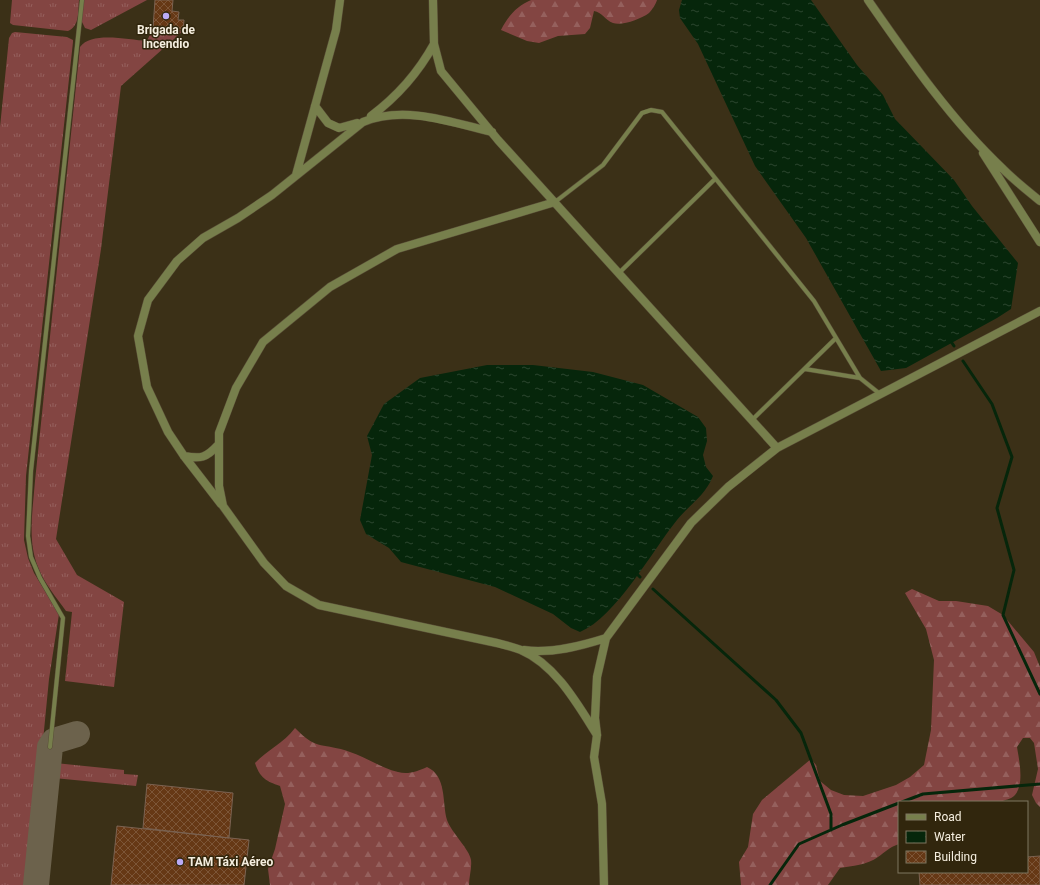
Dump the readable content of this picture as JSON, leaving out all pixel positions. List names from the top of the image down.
{
  "places": ["Brigada de Incendio", "TAM Táxi Aéreo"],
  "legend": ["Road", "Water", "Building"]
}
